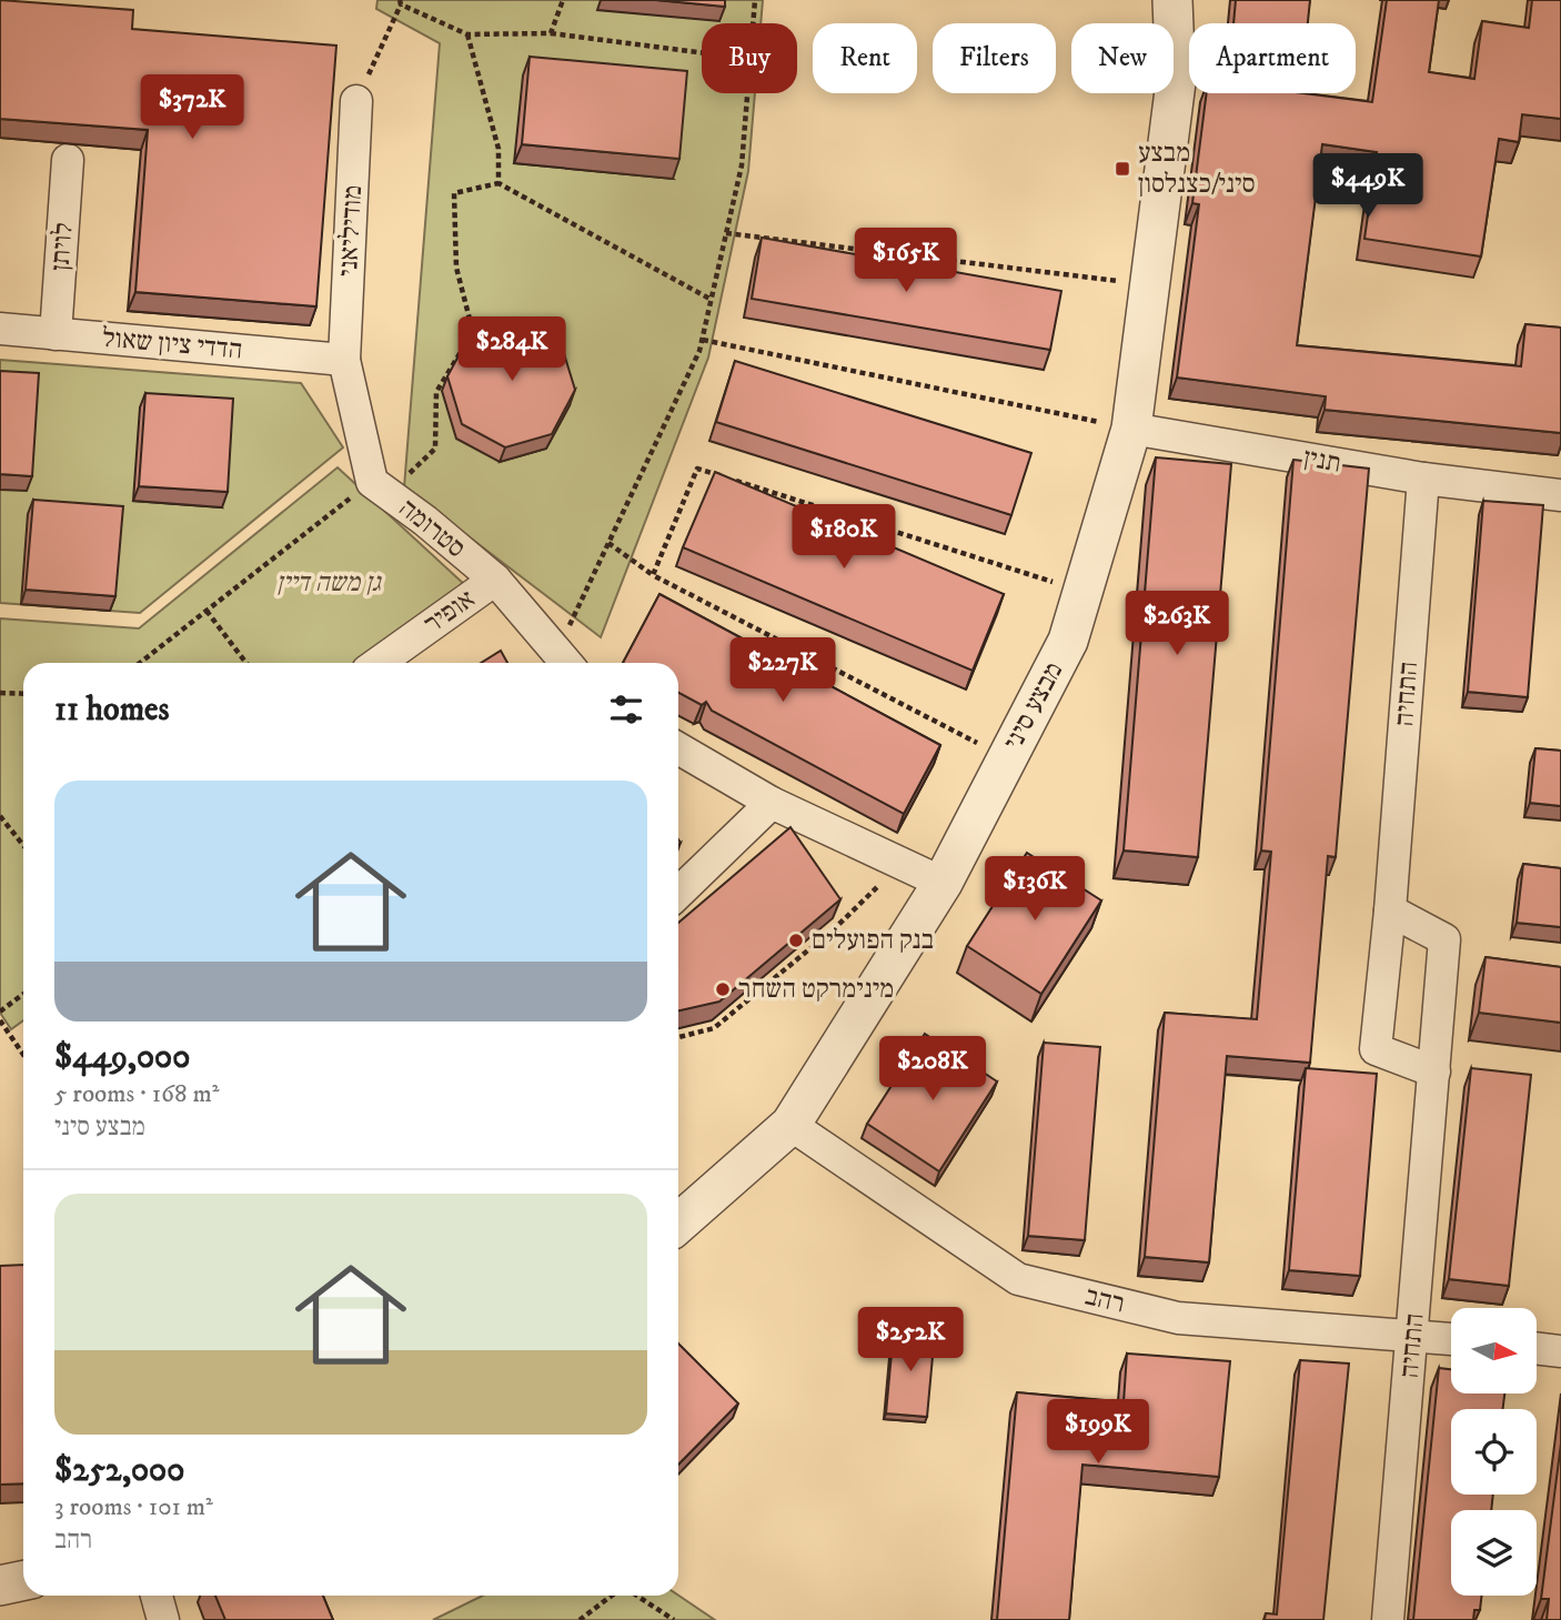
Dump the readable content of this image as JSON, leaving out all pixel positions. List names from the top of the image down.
{
  "streets": {
    "street": [
      "מודיליאני",
      "לויתן",
      "הדדי ציון שאול",
      "תנין",
      "סטרומה",
      "אופיר",
      "התחיה",
      "מבצע סיני",
      "רהב"
    ]
  },
  "crossings": [
    ["מודיליאני", "הדדי ציון שאול"],
    ["מודיליאני", "סטרומה"],
    ["לויתן", "הדדי ציון שאול"],
    ["הדדי ציון שאול", "סטרומה"],
    ["תנין", "התחיה"],
    ["תנין", "מבצע סיני"],
    ["סטרומה", "אופיר"],
    ["התחיה", "רהב"],
    ["מבצע סיני", "רהב"]
  ],
  "parks": ["גן משה דיין"],
  "places": {
    "transit": ["מבצע סיני/כצנלסון"],
    "other": ["בנק הפועלים", "מינימרקט השחר"]
  },
  "north": "right",
  "page": {
    "chip": [
      "Buy",
      "Rent",
      "Filters",
      "New",
      "Apartment"
    ],
    "price": [
      "$372K",
      "$449K",
      "$165K",
      "$284K",
      "$180K",
      "$263K",
      "$227K",
      "$136K",
      "$208K",
      "$252K",
      "$199K"
    ],
    "heading": "11 homes",
    "list": [
      {
        "name": "$449,000",
        "note": "5 rooms · 168 m² · מבצע סיני"
      },
      {
        "name": "$252,000",
        "note": "3 rooms · 101 m² · רהב"
      }
    ]
  }
}
